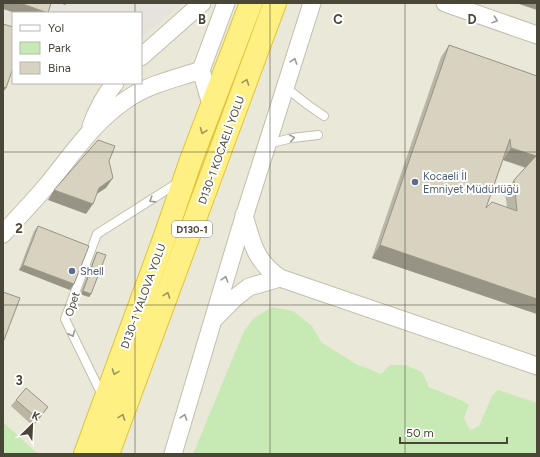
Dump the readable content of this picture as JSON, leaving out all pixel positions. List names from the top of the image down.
{
  "streets": {
    "highway": ["D130-1 KOCAELİ YOLU", "D130-1", "D130-1 YALOVA YOLU"],
    "lane": ["Opet"]
  },
  "crossings": [
    ["D130-1 YALOVA YOLU", "Opet"]
  ],
  "one_way": ["D130-1 KOCAELİ YOLU", "D130-1 YALOVA YOLU", "Opet"],
  "places": ["Kocaeli İl Emniyet Müdürlüğü", "Shell"],
  "legend": ["Yol", "Park", "Bina"],
  "scale_bar": "50 m",
  "north": "top right",
  "grid": {
    "columns": ["B", "C", "D"],
    "rows": ["2", "3"]
  }
}
